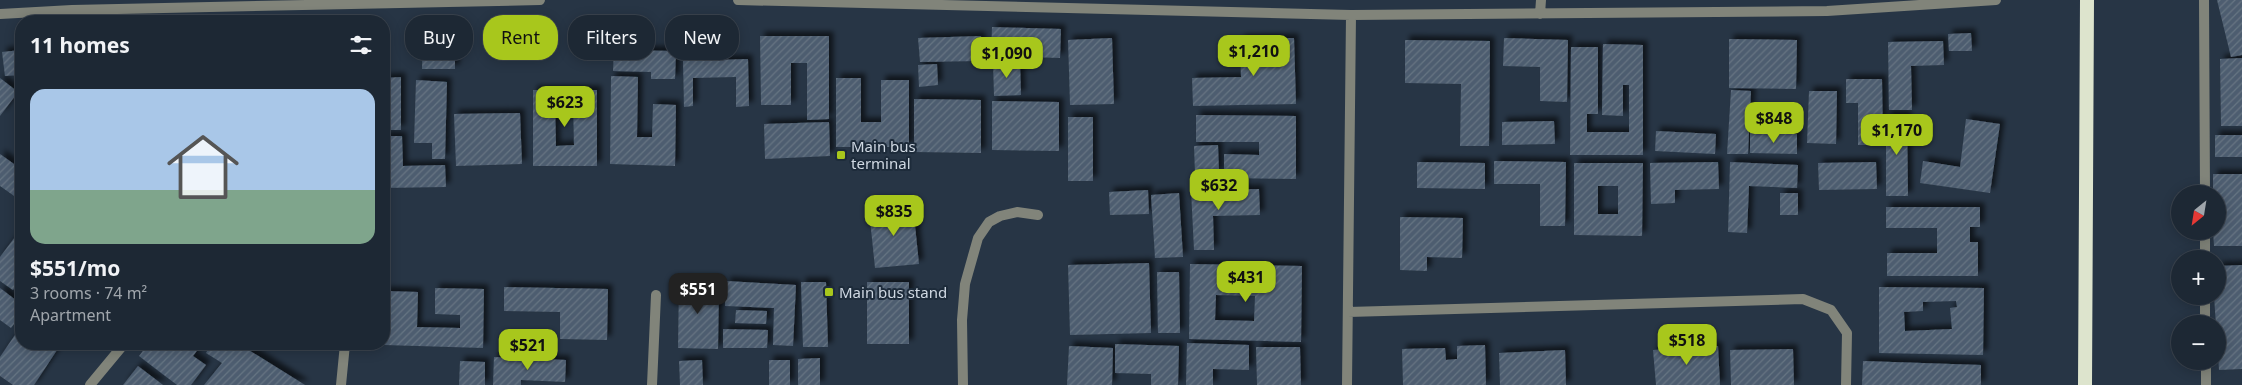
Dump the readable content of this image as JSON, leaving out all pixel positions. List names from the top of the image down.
{
  "places": {
    "transit": ["Main bus terminal", "Main bus stand"]
  },
  "north": "bottom left",
  "page": {
    "chip": [
      "Buy",
      "Rent",
      "Filters",
      "New"
    ],
    "heading": "11 homes",
    "price": [
      "$1,210",
      "$1,090",
      "$623",
      "$848",
      "$1,170",
      "$632",
      "$835",
      "$431",
      "$551",
      "$518",
      "$521"
    ],
    "list": [
      {
        "name": "$551/mo",
        "note": "3 rooms · 74 m² · Apartment"
      }
    ],
    "map_buttons": ["+", "−"]
  }
}
